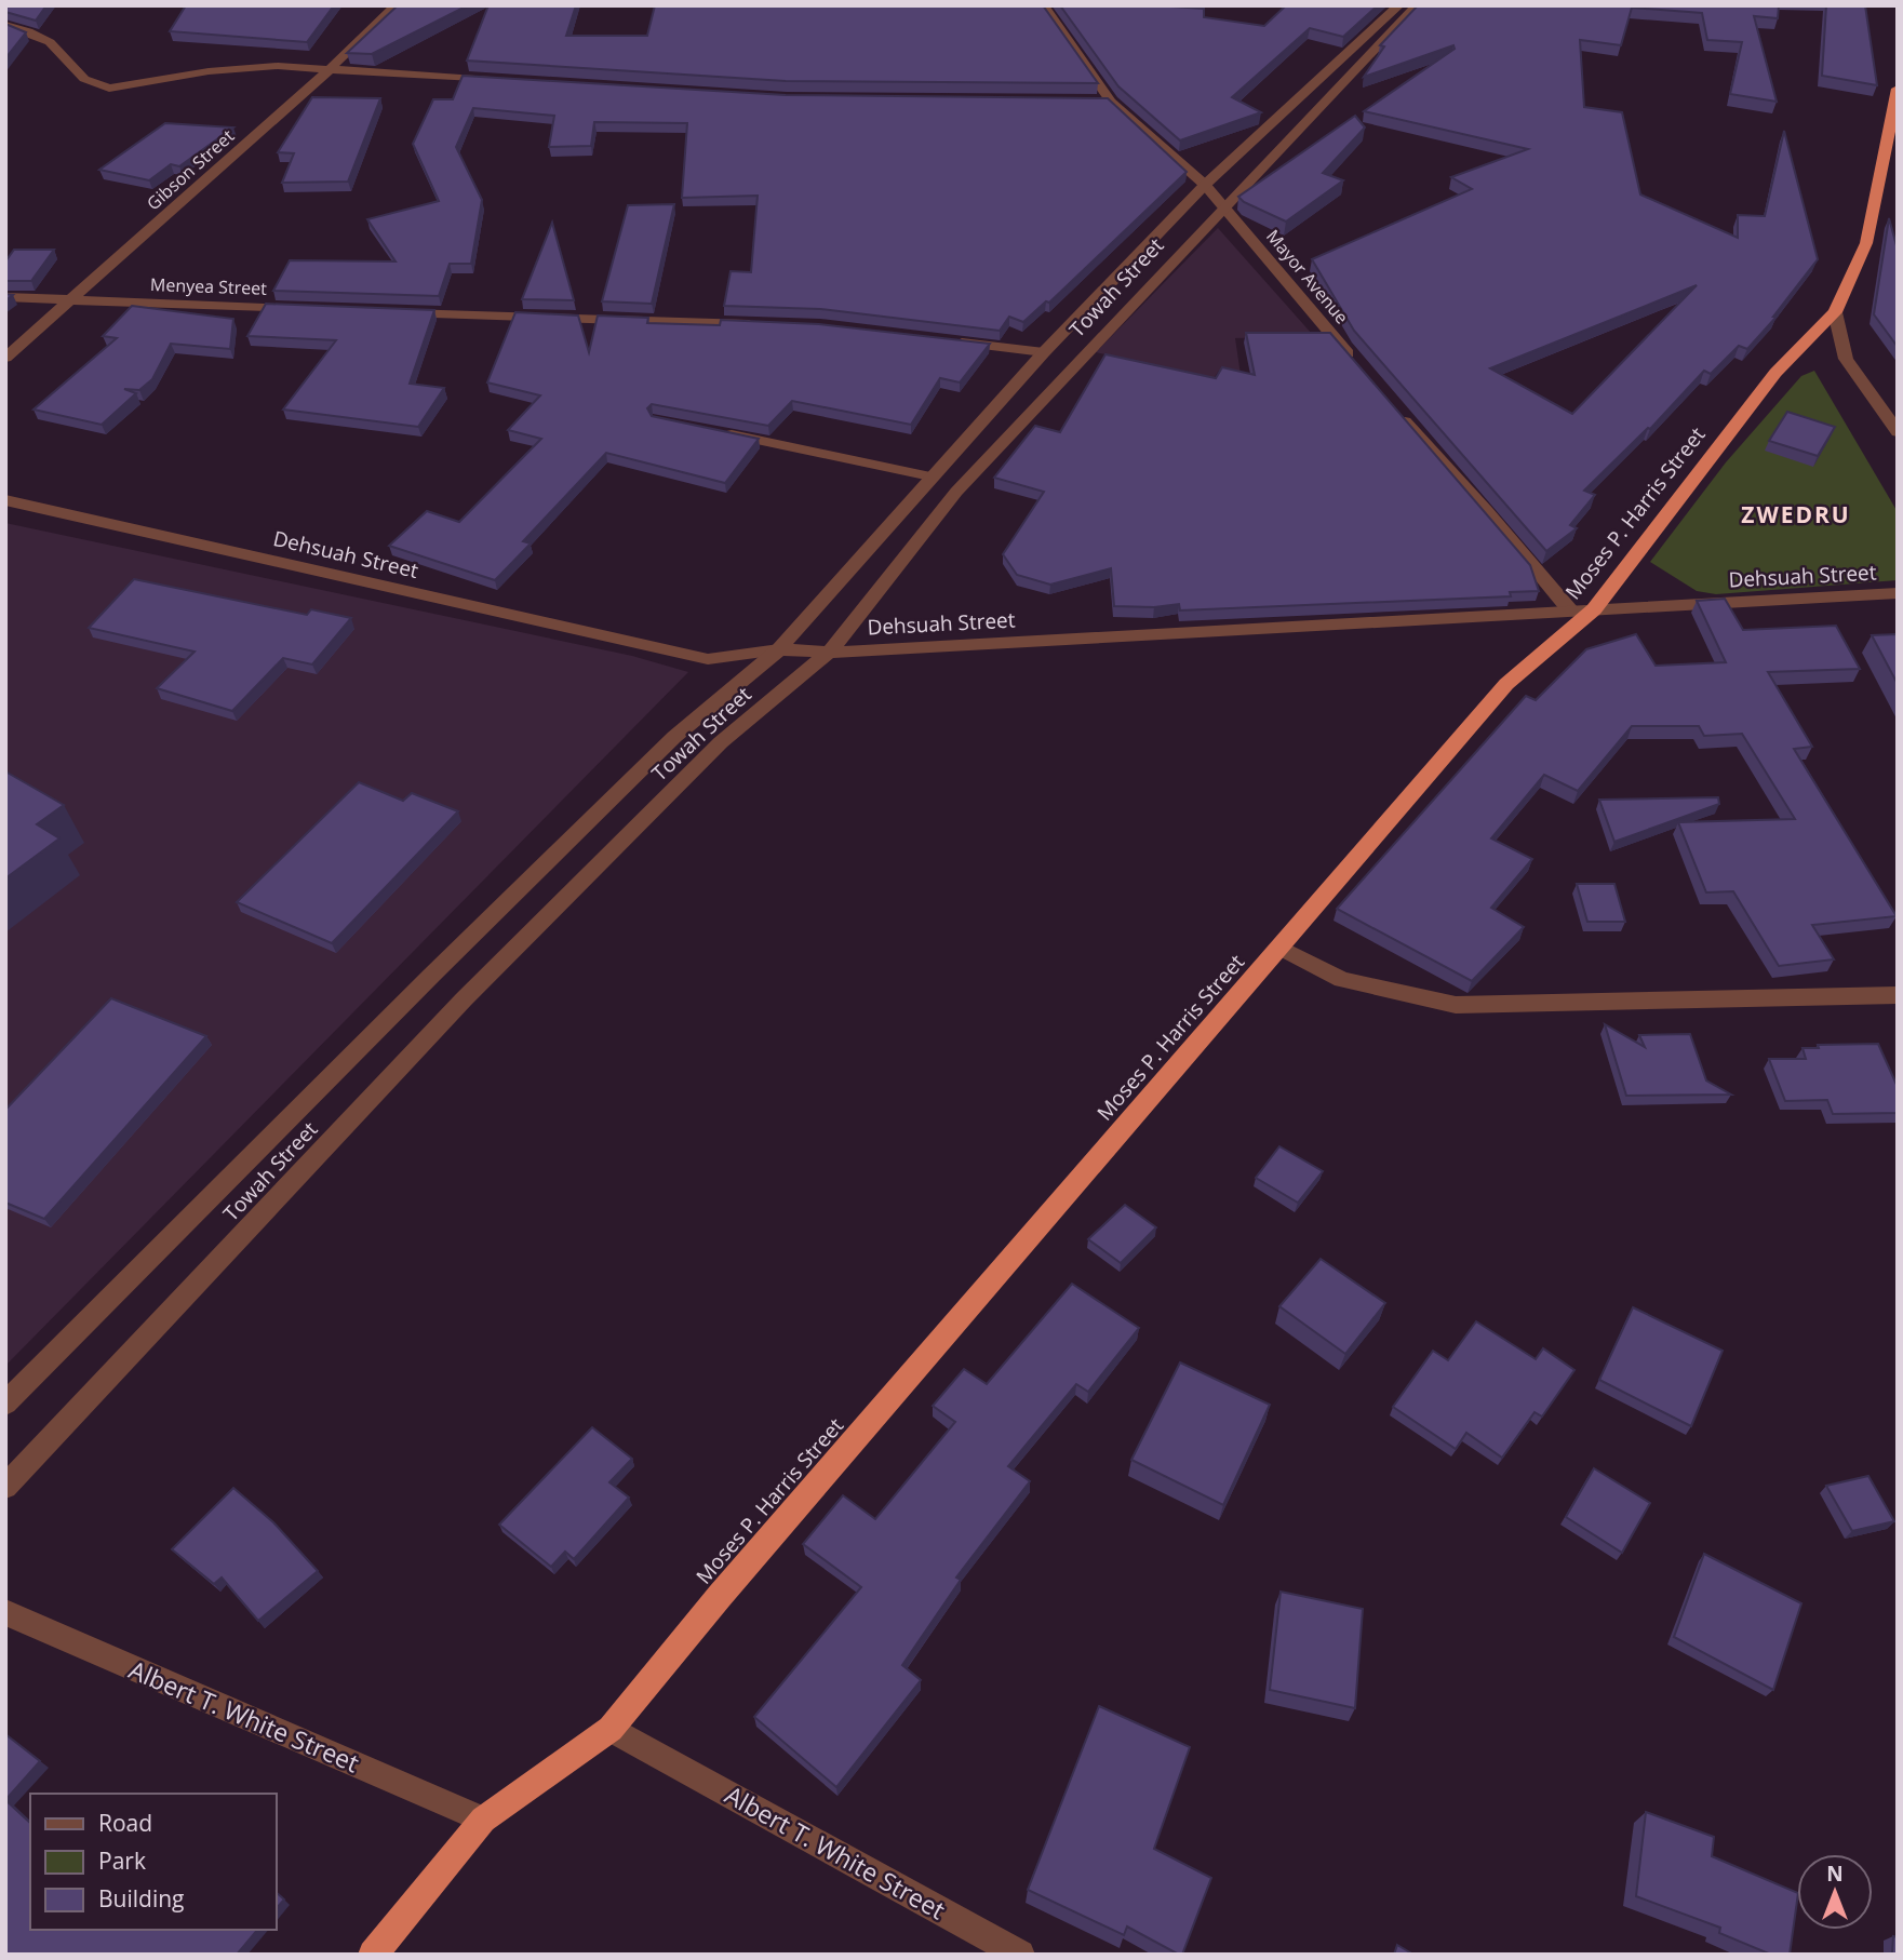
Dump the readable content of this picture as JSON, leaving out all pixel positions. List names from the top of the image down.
{
  "streets": {
    "highway": ["Moses P. Harris Street"],
    "street": [
      "Gibson Street",
      "Mayor Avenue",
      "Menyea Street",
      "Towah Street",
      "Dehsuah Street",
      "Albert T. White Street"
    ]
  },
  "crossings": [
    ["Gibson Street", "Menyea Street"],
    ["Mayor Avenue", "Towah Street"],
    ["Towah Street", "Dehsuah Street"],
    ["Moses P. Harris Street", "Dehsuah Street"],
    ["Moses P. Harris Street", "Albert T. White Street"]
  ],
  "districts": ["ZWEDRU"],
  "legend": ["Road", "Park", "Building"],
  "north": "top"
}
